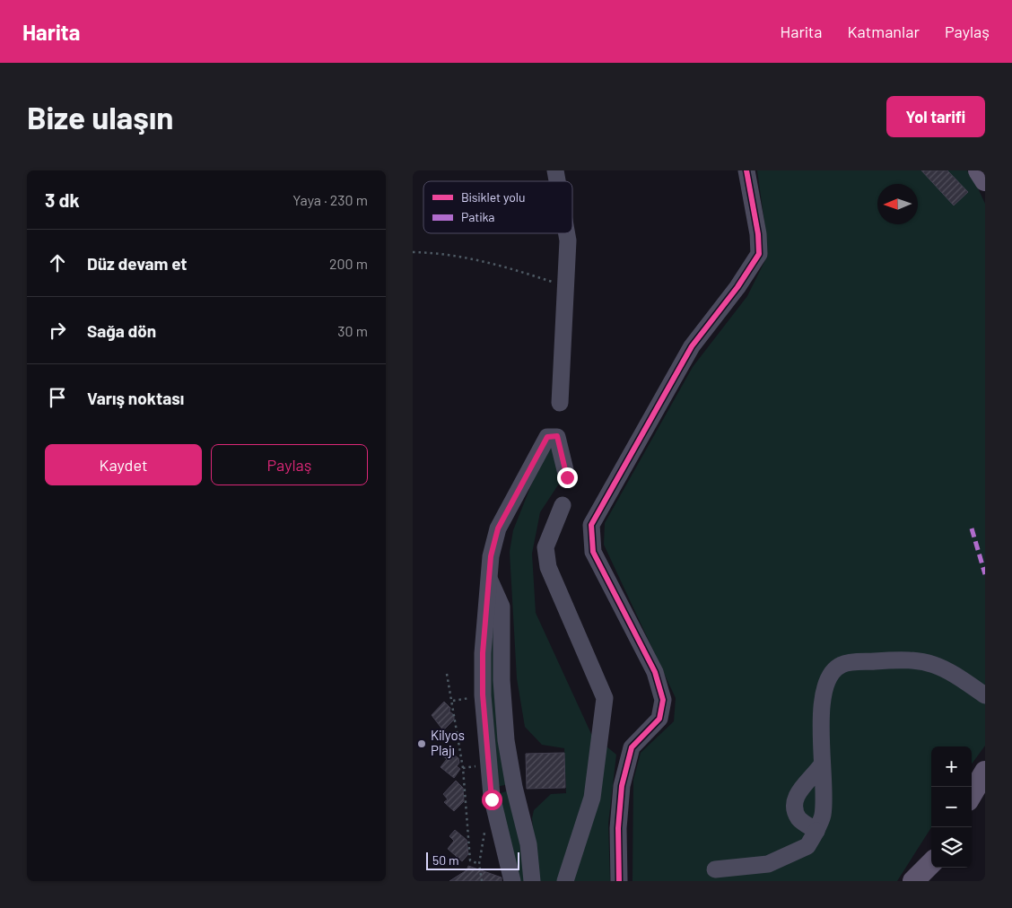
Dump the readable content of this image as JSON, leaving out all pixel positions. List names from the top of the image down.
{
  "places": ["Kilyos Plajı"],
  "legend": ["Bisiklet yolu", "Patika"],
  "scale_bar": "50 m",
  "north": "left",
  "page": {
    "header": "Harita",
    "nav": ["Harita", "Katmanlar", "Paylaş"],
    "buttons": [
      "Yol tarifi",
      ["Kaydet", "Paylaş"]
    ],
    "title": "Bize ulaşın",
    "heading": ["3 dk", "Yaya · 230 m"],
    "list": [
      ["Düz devam et", "200 m"],
      ["Sağa dön", "30 m"],
      "Varış noktası"
    ],
    "map_buttons": ["+", "−"],
    "scale": "50 m"
  }
}
